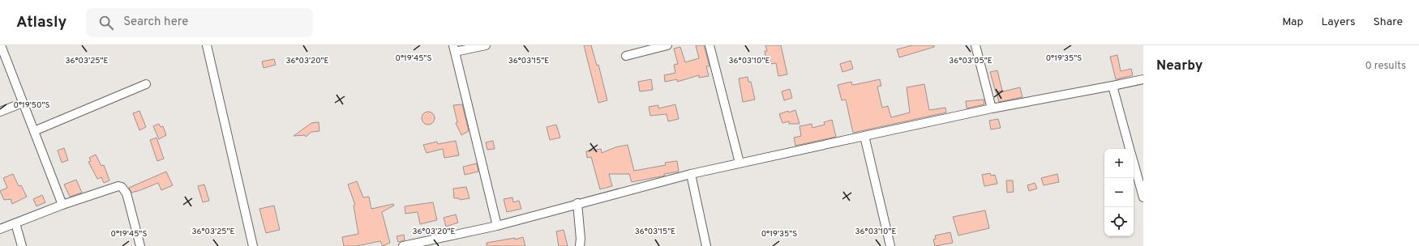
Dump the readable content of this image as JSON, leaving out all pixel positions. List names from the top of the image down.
{
  "page": {
    "header": "Atlasly",
    "search": "Search here",
    "nav": ["Map", "Layers", "Share"],
    "heading": ["Nearby", "0 results"],
    "map_buttons": ["+", "−"]
  },
  "coordinates": [
    "0°19'45\"S",
    "0°19'35\"S",
    "36°03'10\"E",
    "36°03'05\"E",
    "36°03'20\"E",
    "36°03'25\"E",
    "36°03'15\"E",
    "0°19'50\"S"
  ]
}
